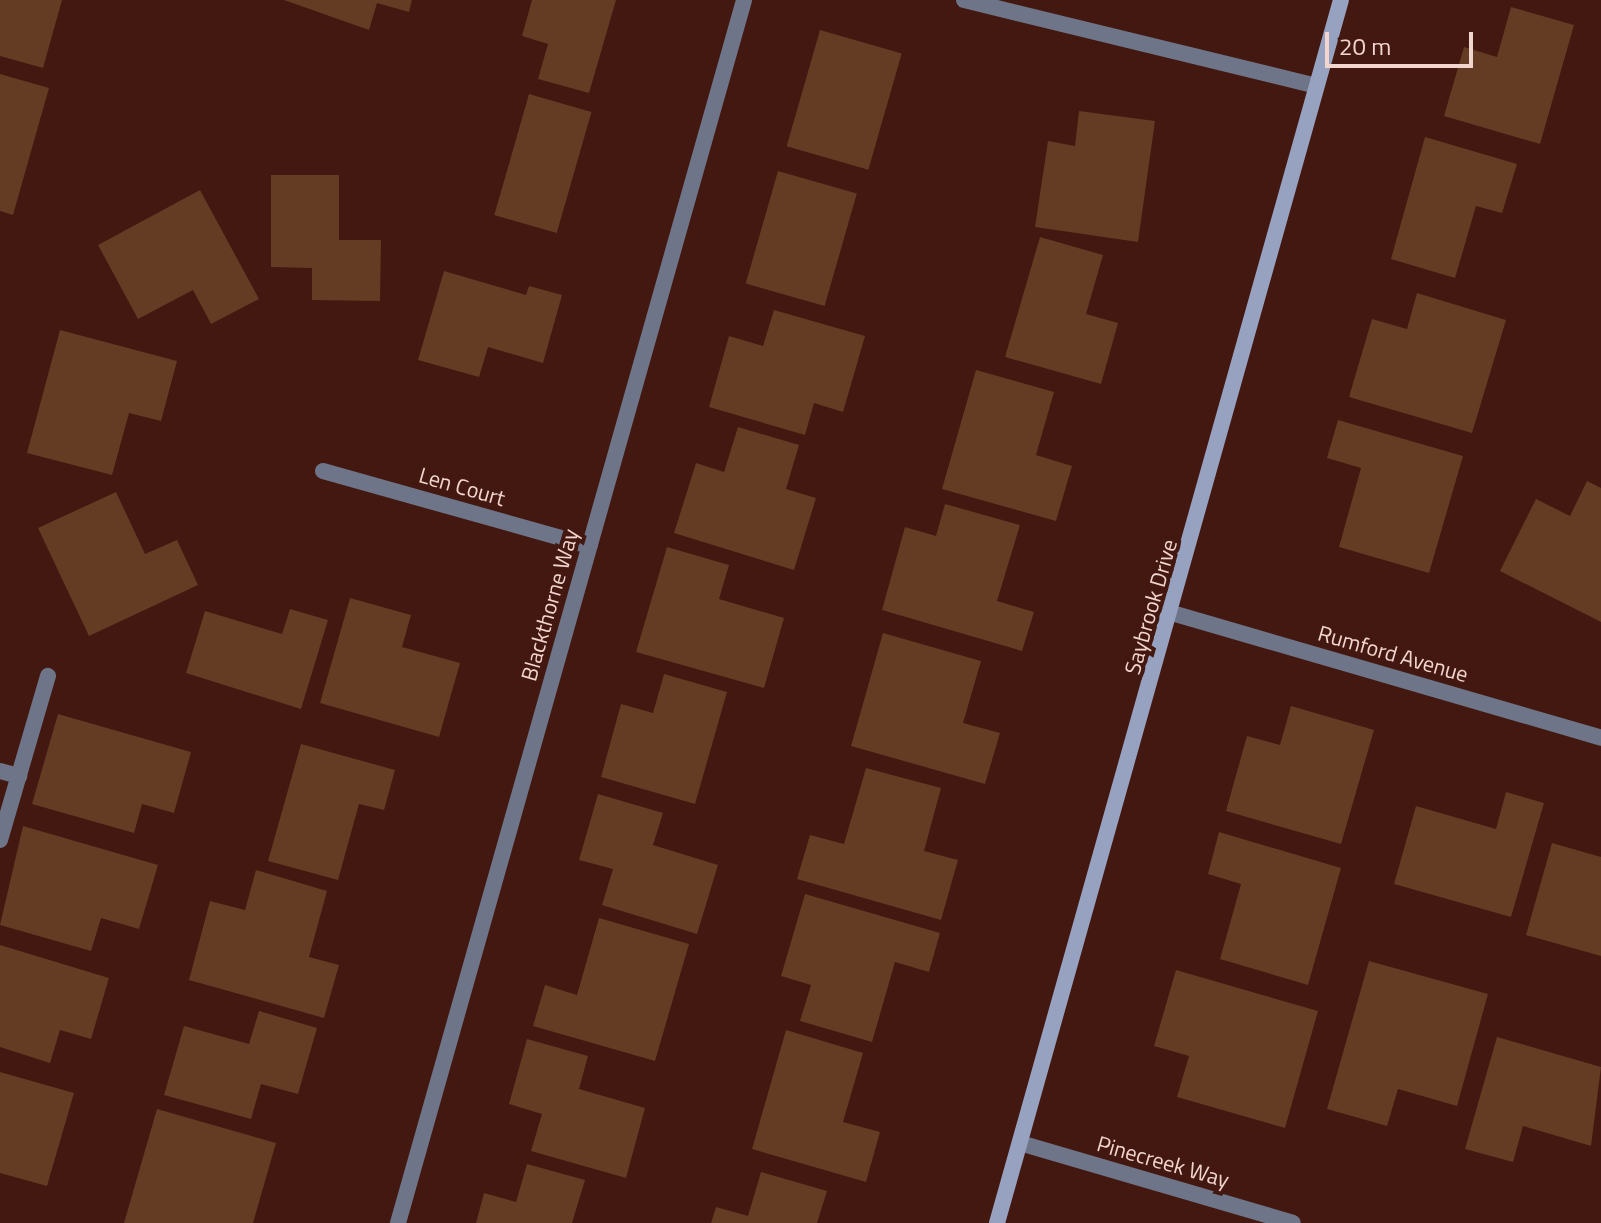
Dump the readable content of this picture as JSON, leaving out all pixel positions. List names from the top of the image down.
{
  "streets": {
    "street": [
      "Len Court",
      "Blackthorne Way",
      "Saybrook Drive",
      "Rumford Avenue",
      "Pinecreek Way"
    ]
  },
  "crossings": [
    ["Len Court", "Blackthorne Way"],
    ["Saybrook Drive", "Rumford Avenue"],
    ["Saybrook Drive", "Pinecreek Way"]
  ],
  "scale_bar": "20 m"
}
